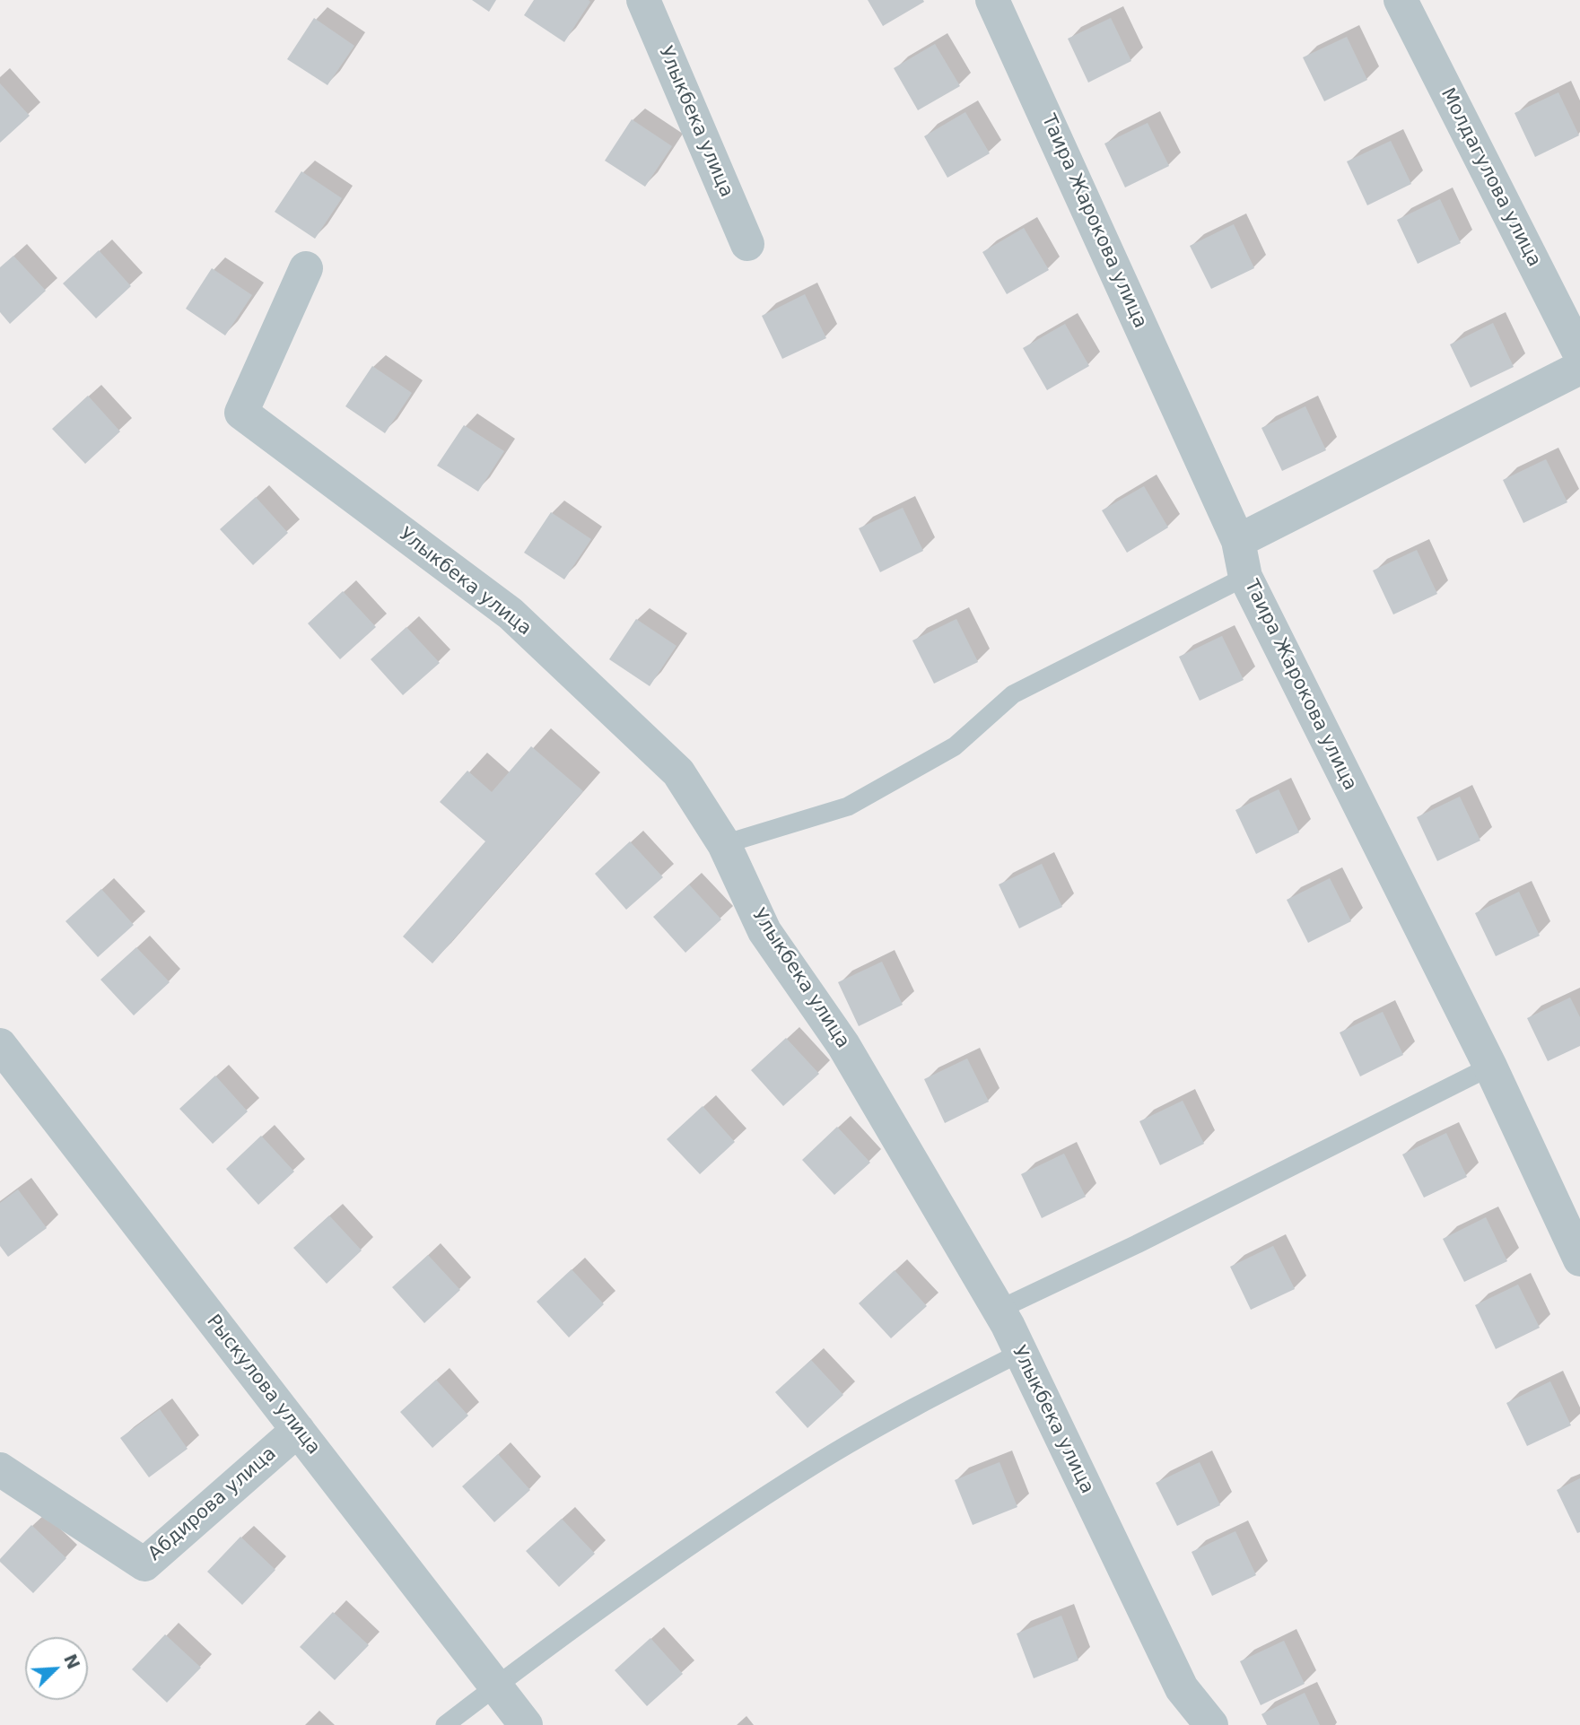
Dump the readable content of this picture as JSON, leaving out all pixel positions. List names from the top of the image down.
{
  "streets": {
    "street": [
      "Улыкбека улица",
      "Молдагулова улица",
      "Таира Жарокова улица",
      "Рыскулова улица",
      "Абдирова улица"
    ]
  },
  "crossings": [
    ["Рыскулова улица", "Абдирова улица"]
  ],
  "north": "top right"
}
